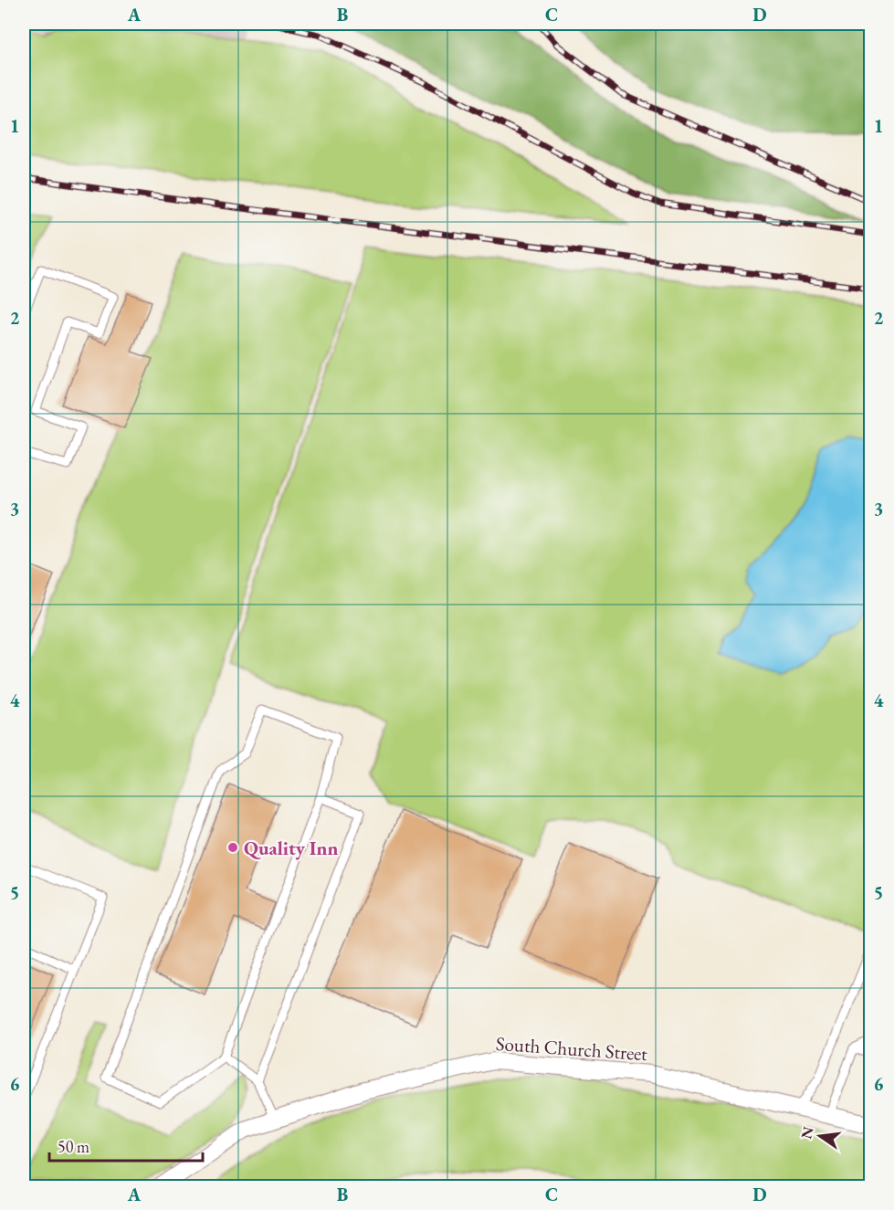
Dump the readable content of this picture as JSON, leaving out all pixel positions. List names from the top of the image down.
{
  "streets": {
    "street": ["South Church Street"]
  },
  "places": ["Quality Inn"],
  "scale_bar": "50 m",
  "north": "left",
  "grid": {
    "columns": [
      "A",
      "B",
      "C",
      "D"
    ],
    "rows": [
      "1",
      "2",
      "3",
      "4",
      "5",
      "6"
    ]
  }
}
